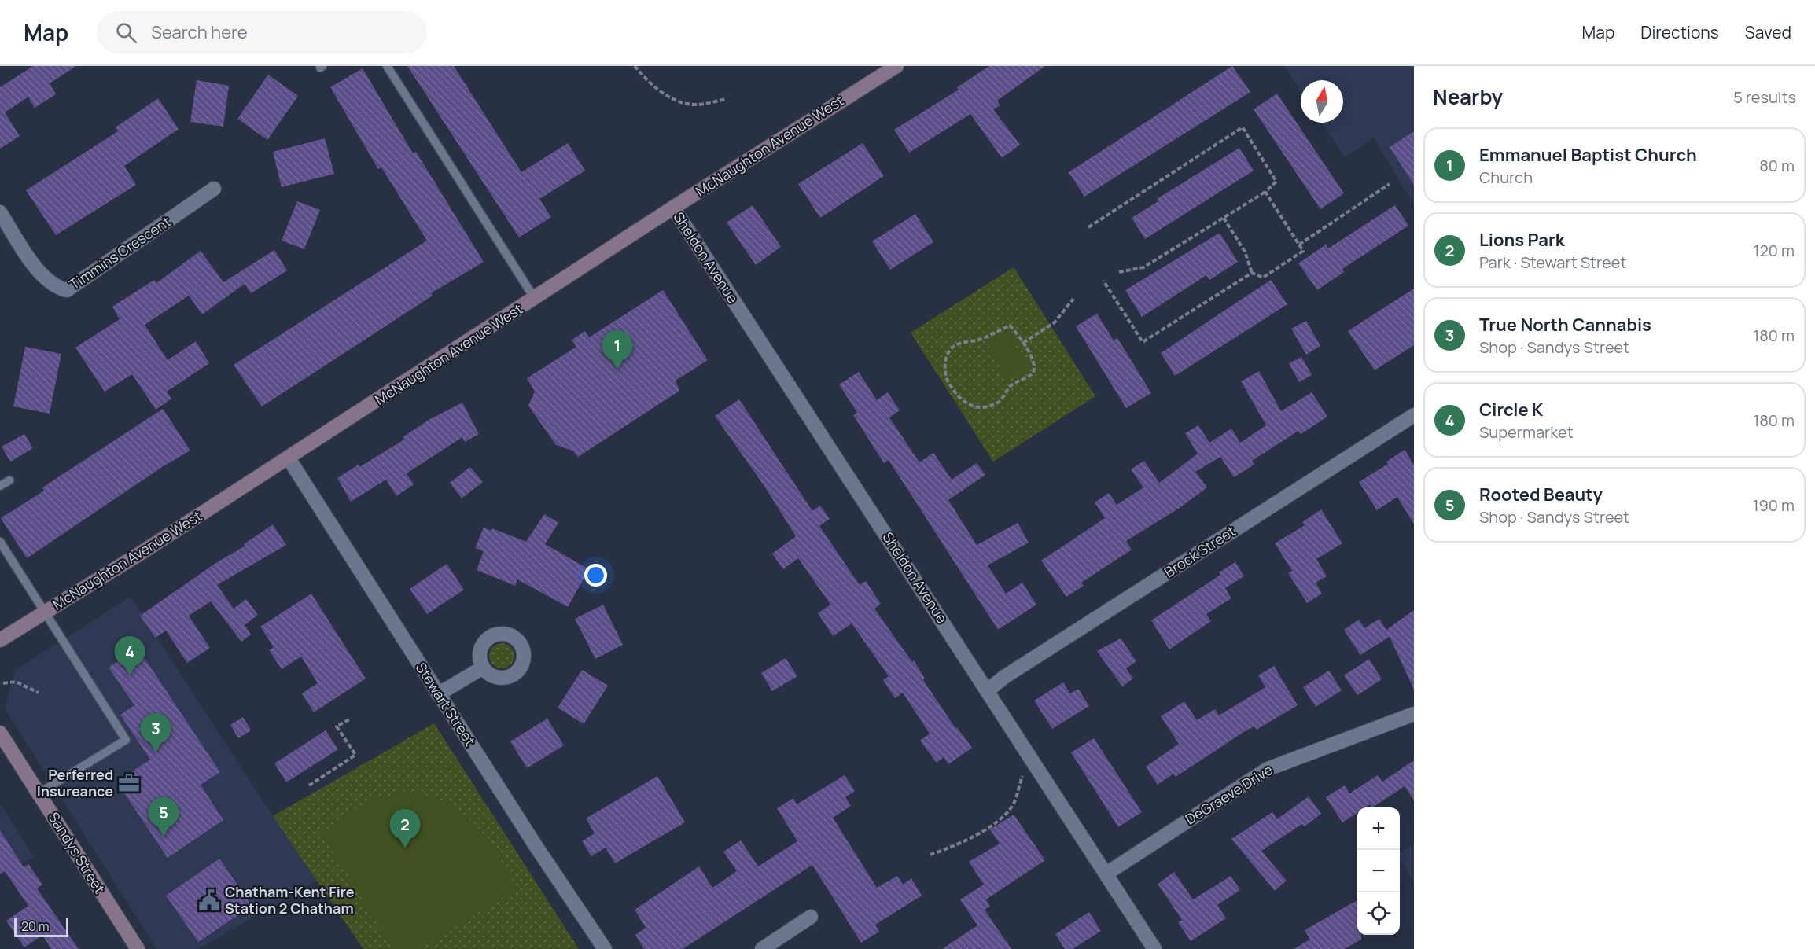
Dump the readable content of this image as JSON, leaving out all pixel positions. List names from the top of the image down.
{
  "streets": {
    "main road": ["McNaughton Avenue West", "Sandys Street"],
    "street": [
      "Timmins Crescent",
      "Sheldon Avenue",
      "Brock Street",
      "Stewart Street",
      "DeGraeve Drive"
    ]
  },
  "crossings": [
    ["McNaughton Avenue West", "Sheldon Avenue"],
    ["McNaughton Avenue West", "Stewart Street"],
    ["Sheldon Avenue", "Brock Street"],
    ["Sheldon Avenue", "DeGraeve Drive"]
  ],
  "places": {
    "office": ["Perferred Insureance"],
    "public building": ["Chatham-Kent Fire Station 2 Chatham"]
  },
  "scale_bar": "20 m",
  "north": "top",
  "page": {
    "header": "Map",
    "search": "Search here",
    "nav": ["Map", "Directions", "Saved"],
    "heading": ["Nearby", "5 results"],
    "list": [
      {
        "mark": "1",
        "name": "Emmanuel Baptist Church",
        "note": "Church",
        "value": "80 m"
      },
      {
        "mark": "2",
        "name": "Lions Park",
        "note": "Park · Stewart Street",
        "value": "120 m"
      },
      {
        "mark": "3",
        "name": "True North Cannabis",
        "note": "Shop · Sandys Street",
        "value": "180 m"
      },
      {
        "mark": "4",
        "name": "Circle K",
        "note": "Supermarket",
        "value": "180 m"
      },
      {
        "mark": "5",
        "name": "Rooted Beauty",
        "note": "Shop · Sandys Street",
        "value": "190 m"
      }
    ],
    "pins": [
      "1",
      "4",
      "3",
      "5",
      "2"
    ],
    "map_buttons": ["+", "−"],
    "scale": "20 m"
  }
}
